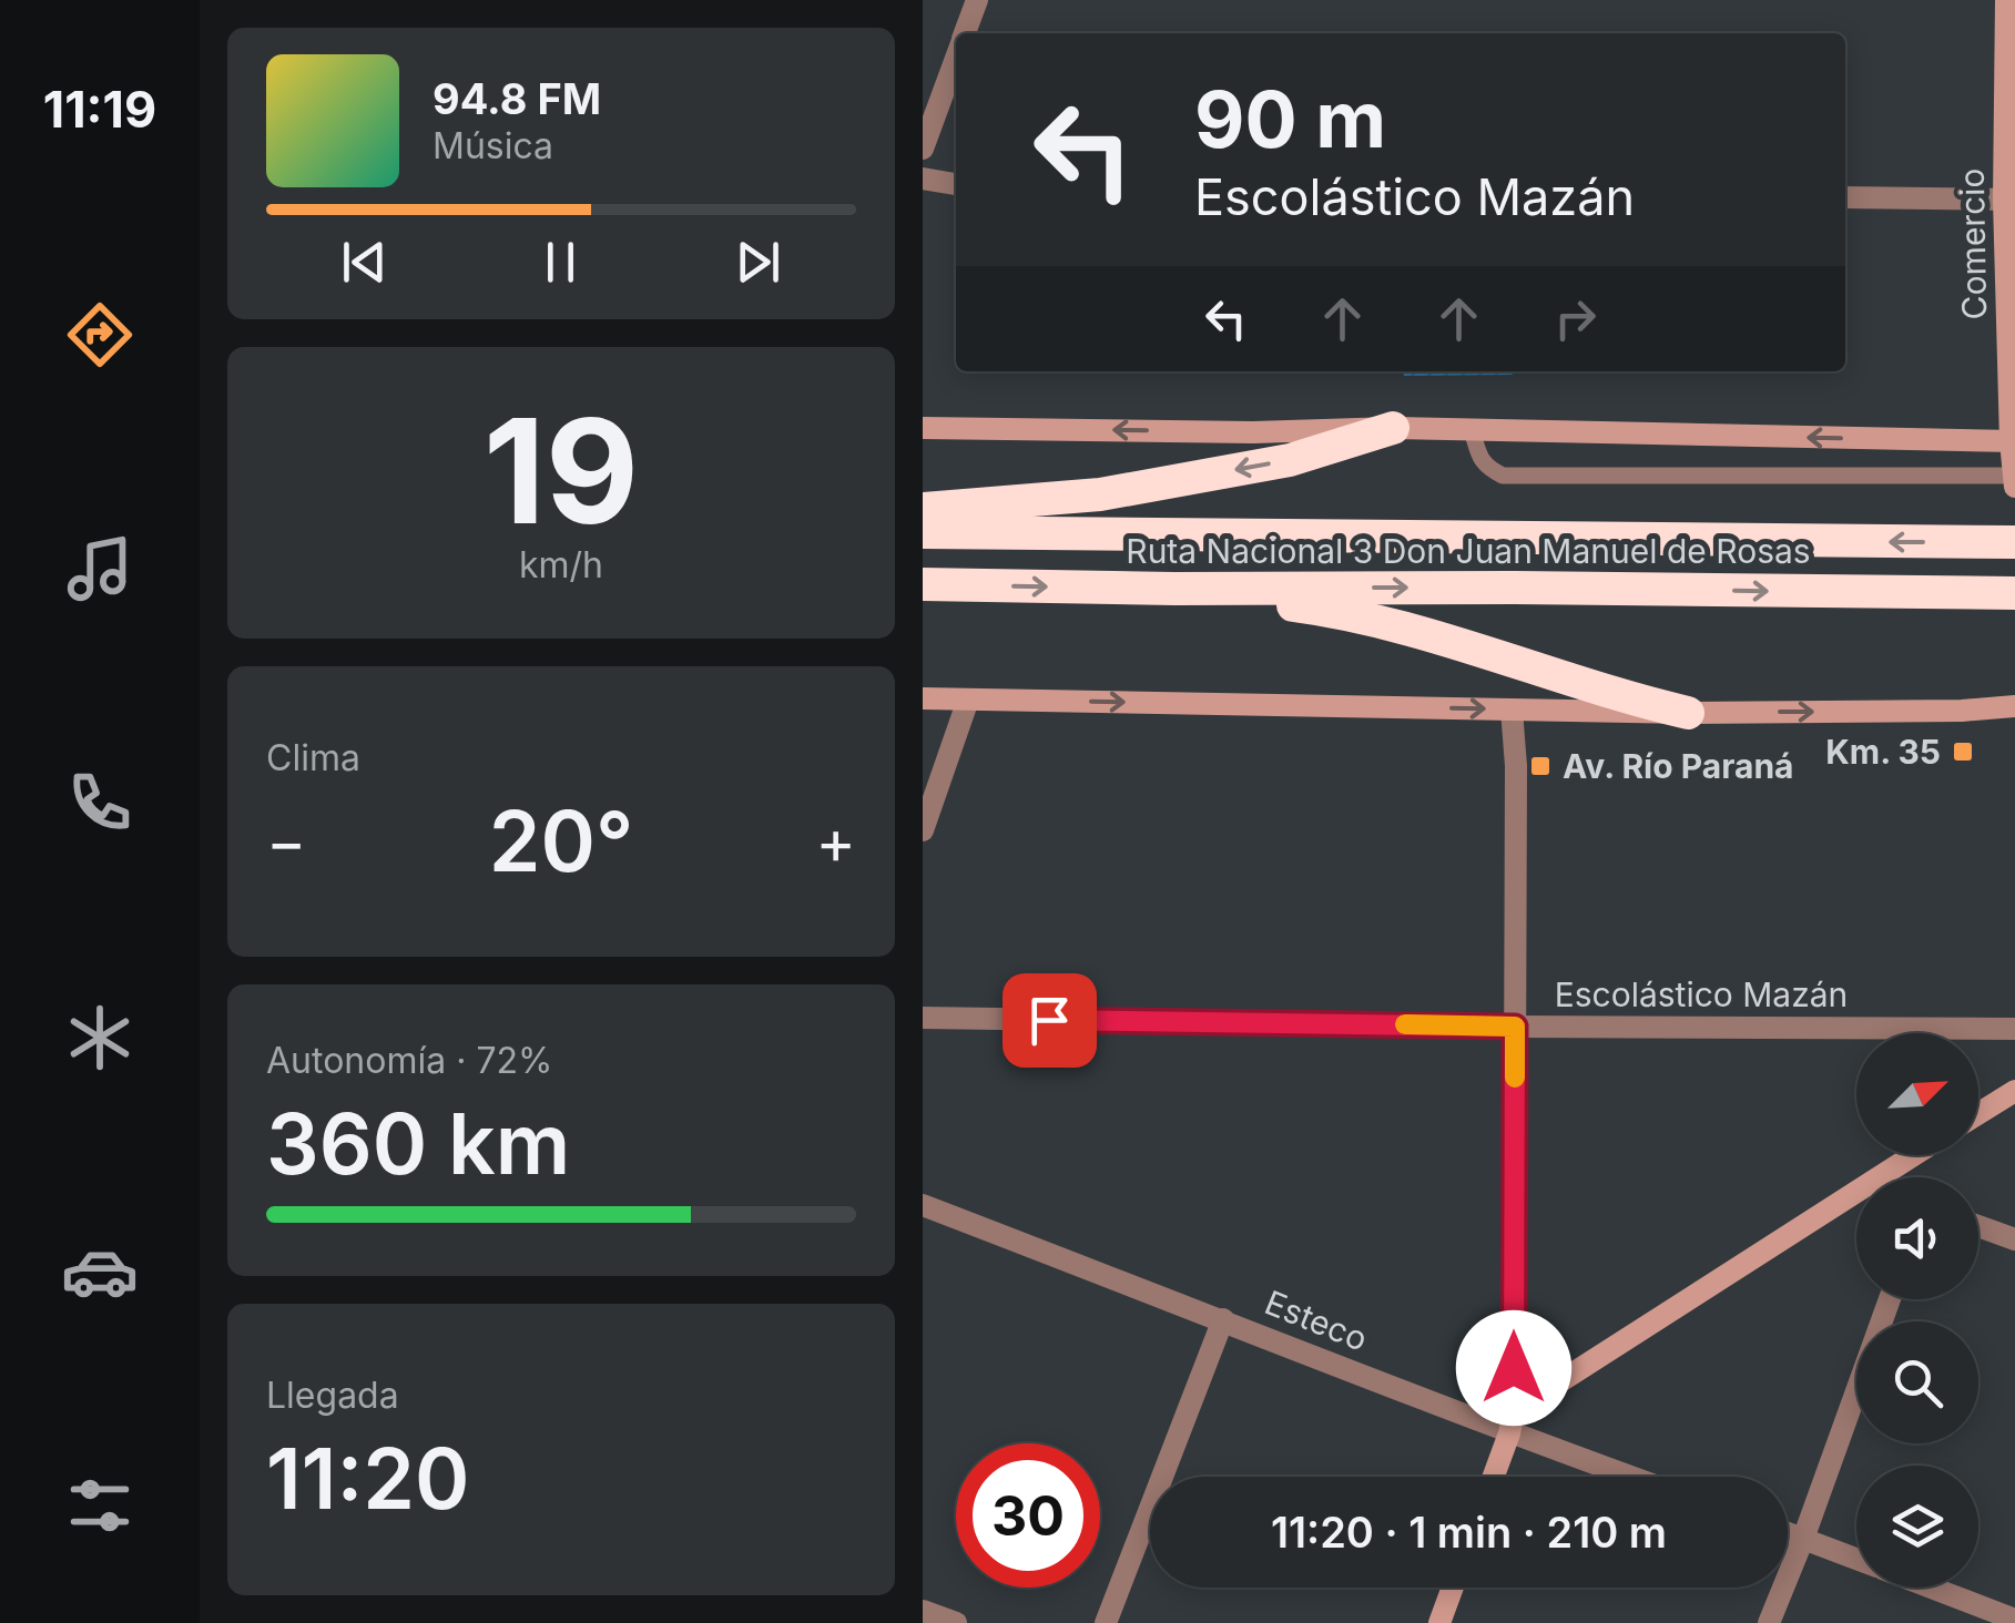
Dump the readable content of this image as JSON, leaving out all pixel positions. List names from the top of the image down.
{
  "streets": {
    "highway": ["Ruta Nacional 3 Don Juan Manuel de Rosas"],
    "street": ["Comercio", "Escolástico Mazán", "Esteco"]
  },
  "places": {
    "transit": ["Km. 35", "Av. Río Paraná"]
  },
  "north": "top right",
  "page": {
    "tabs": "11:19",
    "turn": ["90 m", "Escolástico Mazán"],
    "song": ["94.8 FM", "Música"],
    "tile": [
      ["19", "km/h"],
      "Clima",
      ["Autonomía · 72%", "360 km"],
      ["Llegada", "11:20"]
    ],
    "heat": ["−", "20°", "+"],
    "limit": "30",
    "trip": "11:20 · 1 min · 210 m"
  }
}
